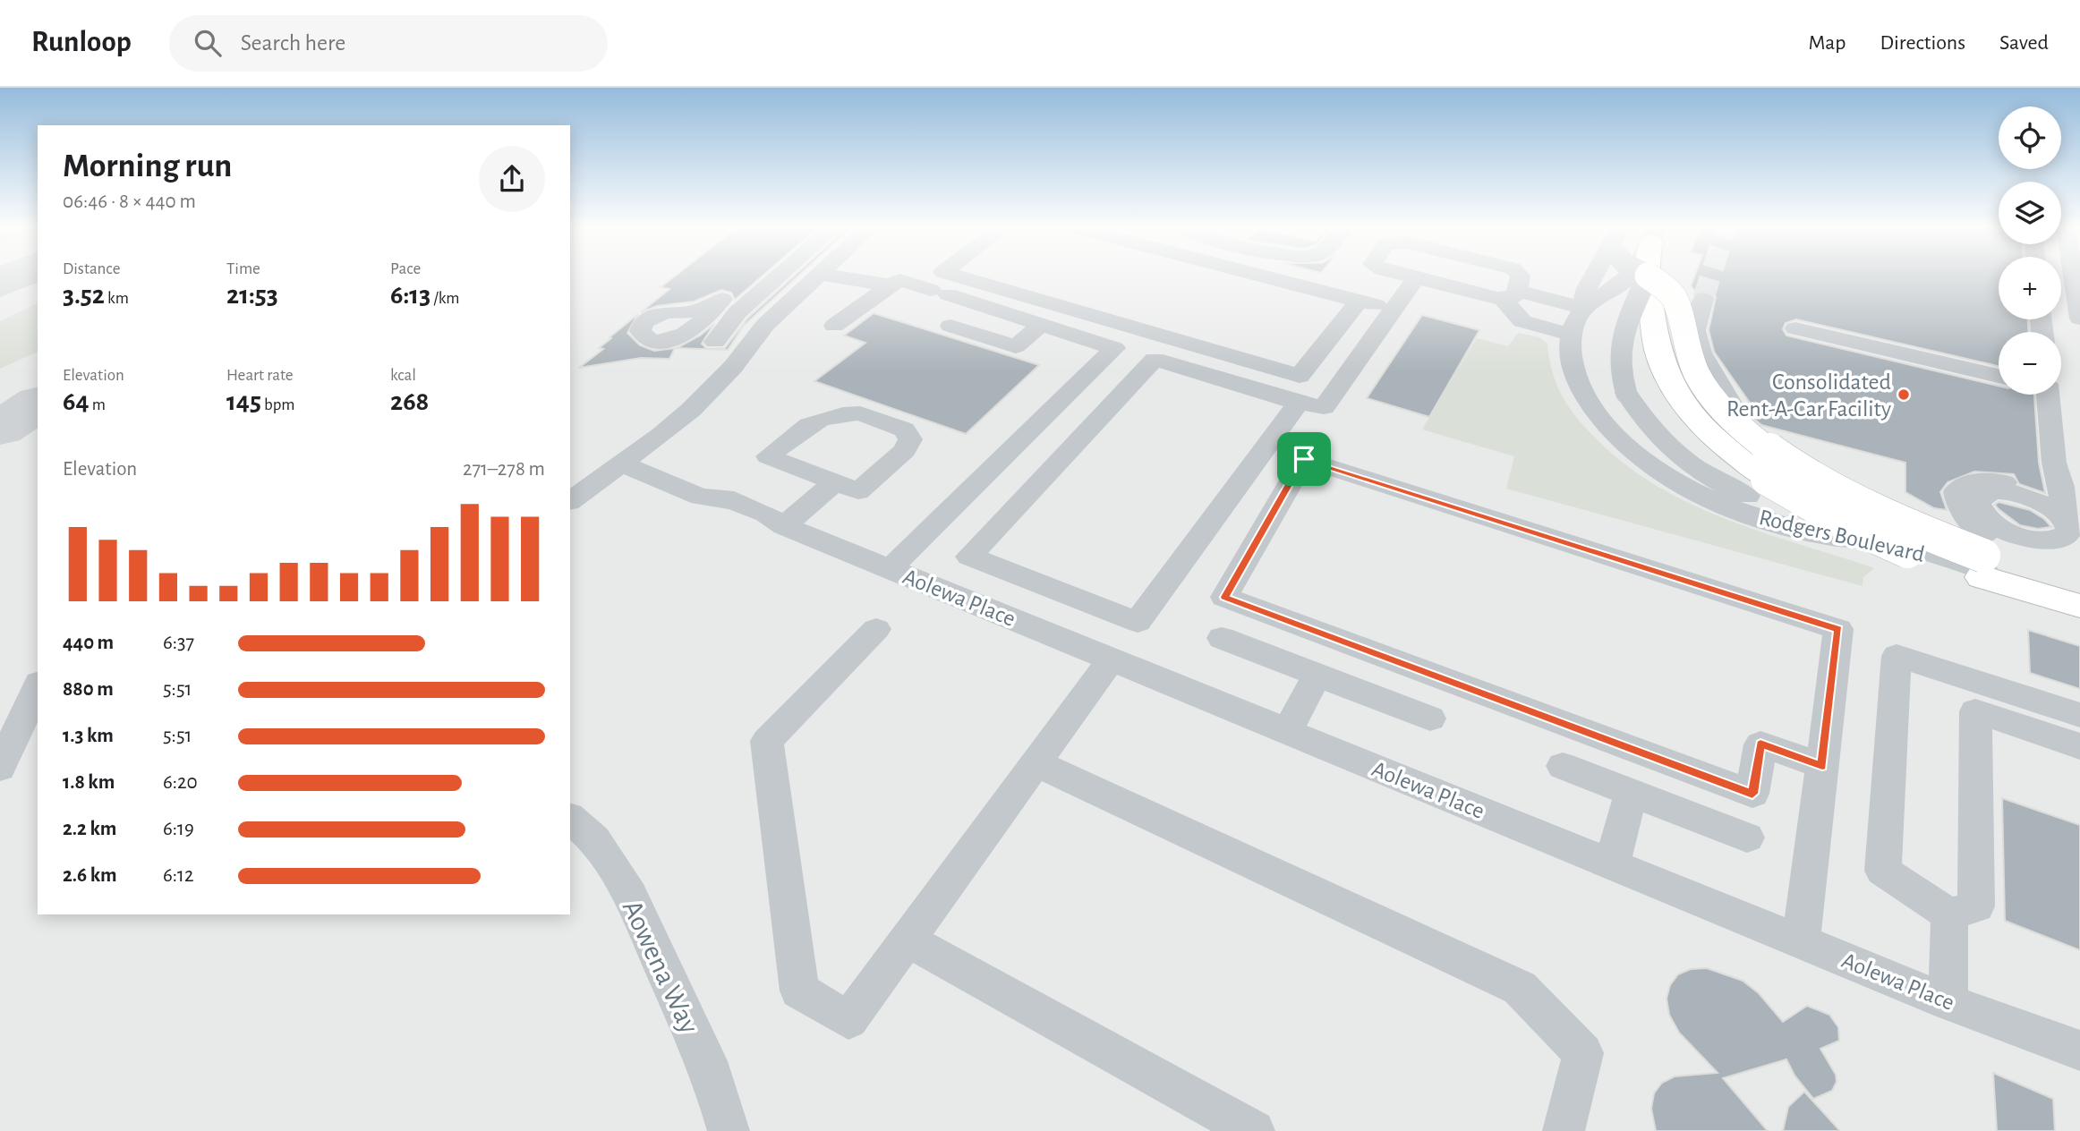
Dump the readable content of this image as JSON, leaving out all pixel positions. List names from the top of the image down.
{
  "streets": {
    "street": ["Rodgers Boulevard", "Aolewa Place", "Aowena Way"]
  },
  "places": ["Consolidated Rent-A-Car Facility"],
  "page": {
    "header": "Runloop",
    "search": "Search here",
    "nav": ["Map", "Directions", "Saved"],
    "map_buttons": ["+", "−"],
    "heading": ["Morning run", "06:46 · 8 × 440 m"],
    "stats": [
      ["Distance", "3.52 km"],
      ["Time", "21:53"],
      ["Pace", "6:13 /km"],
      ["Elevation", "64 m"],
      ["Heart rate", "145 bpm"],
      ["kcal", "268"]
    ],
    "chart": ["Elevation", "271–278 m"],
    "list": [
      {
        "name": "440 m",
        "note": "6:37"
      },
      {
        "name": "880 m",
        "note": "5:51"
      },
      {
        "name": "1.3 km",
        "note": "5:51"
      },
      {
        "name": "1.8 km",
        "note": "6:20"
      },
      {
        "name": "2.2 km",
        "note": "6:19"
      },
      {
        "name": "2.6 km",
        "note": "6:12"
      }
    ]
  }
}
